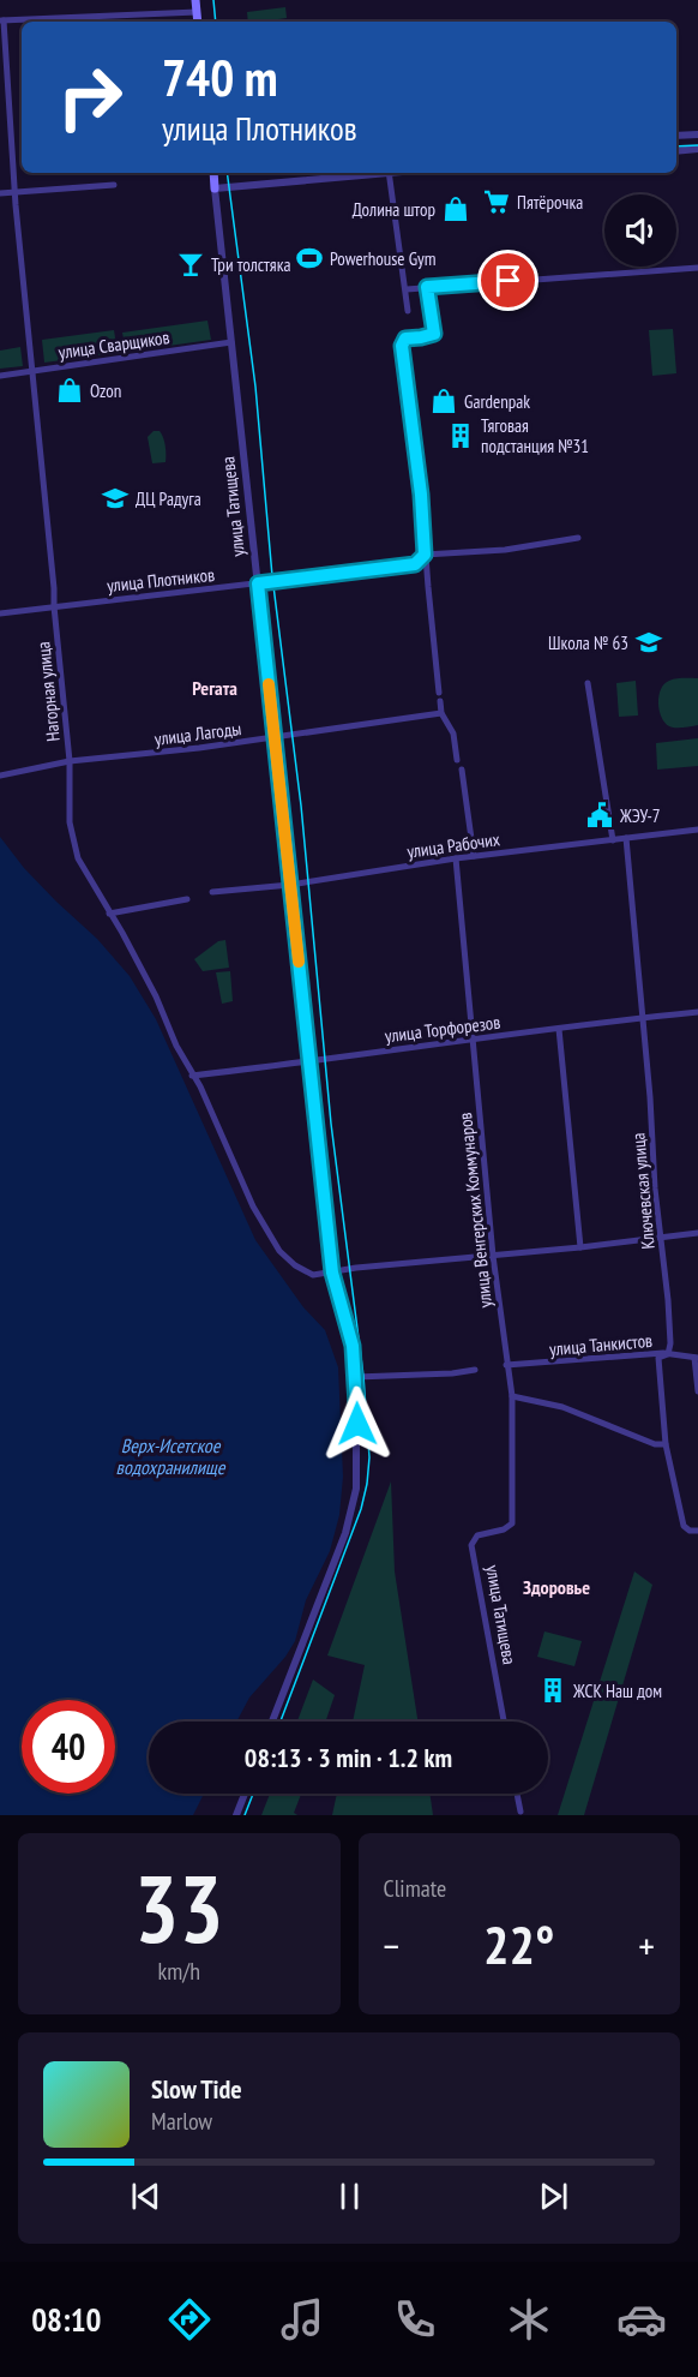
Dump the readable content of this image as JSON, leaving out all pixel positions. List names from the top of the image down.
{
  "streets": {
    "main road": ["улица Татищева"],
    "street": [
      "улица Сварщиков",
      "улица Плотников",
      "Нагорная улица",
      "улица Лагоды",
      "улица Рабочих",
      "улица Торфорезов",
      "Ключевская улица",
      "улица Венгерских Коммунаров",
      "улица Танкистов"
    ]
  },
  "crossings": [
    ["улица Сварщиков", "улица Татищева"],
    ["улица Сварщиков", "Нагорная улица"],
    ["улица Татищева", "улица Плотников"],
    ["улица Татищева", "Нагорная улица"],
    ["улица Татищева", "улица Лагоды"],
    ["улица Татищева", "улица Рабочих"],
    ["улица Татищева", "улица Торфорезов"],
    ["улица Татищева", "улица Венгерских Коммунаров"],
    ["улица Плотников", "Нагорная улица"],
    ["Нагорная улица", "улица Лагоды"],
    ["Нагорная улица", "улица Торфорезов"],
    ["Нагорная улица", "Ключевская улица"],
    ["Нагорная улица", "улица Венгерских Коммунаров"],
    ["улица Рабочих", "Ключевская улица"],
    ["улица Рабочих", "улица Венгерских Коммунаров"],
    ["улица Торфорезов", "Ключевская улица"],
    ["улица Торфорезов", "улица Венгерских Коммунаров"],
    ["Ключевская улица", "улица Танкистов"],
    ["улица Венгерских Коммунаров", "улица Танкистов"]
  ],
  "districts": ["Регата", "Здоровье"],
  "water": ["Верх-Исетское водохранилище"],
  "places": {
    "supermarket": ["Пятёрочка"],
    "shop": ["Долина штор", "Ozon", "Gardenpak"],
    "sports": ["Powerhouse Gym"],
    "bar": ["Три толстяка"],
    "building": ["Тяговая подстанция №31", "ЖСК Наш дом"],
    "school or university": ["ДЦ Радуга", "Школа № 63"],
    "public building": ["ЖЭУ-7"]
  },
  "page": {
    "turn": ["740 m", "улица Плотников"],
    "limit": "40",
    "trip": "08:13 · 3 min · 1.2 km",
    "tile": [
      ["33", "km/h"],
      "Climate"
    ],
    "heat": ["−", "22°", "+"],
    "song": ["Slow Tide", "Marlow"],
    "tabs": "08:10"
  }
}
